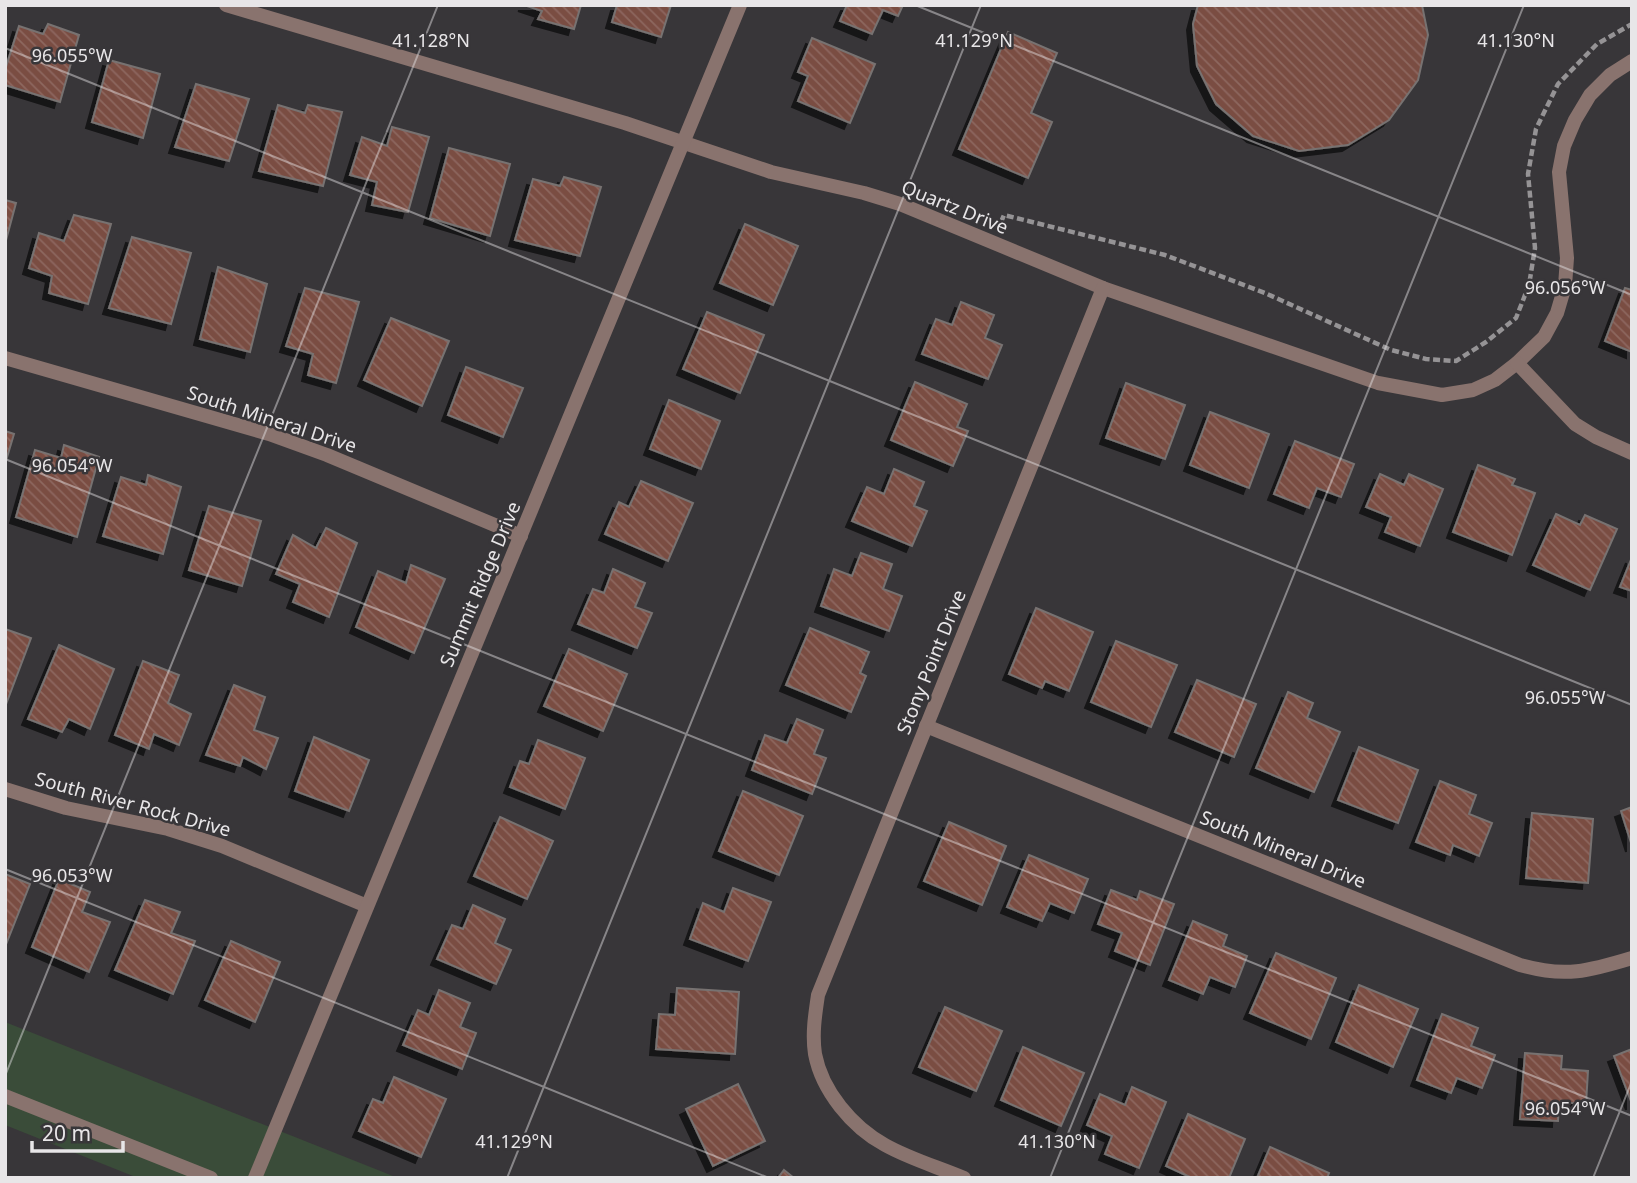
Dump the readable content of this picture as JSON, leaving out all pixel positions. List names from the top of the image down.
{
  "streets": {
    "street": [
      "Quartz Drive",
      "South Mineral Drive",
      "Summit Ridge Drive",
      "Stony Point Drive",
      "South River Rock Drive"
    ]
  },
  "crossings": [
    ["Quartz Drive", "Summit Ridge Drive"],
    ["Quartz Drive", "Stony Point Drive"],
    ["South Mineral Drive", "Summit Ridge Drive"],
    ["South Mineral Drive", "Stony Point Drive"],
    ["Summit Ridge Drive", "South River Rock Drive"]
  ],
  "scale_bar": "20 m",
  "coordinates": [
    "41.129°N",
    "41.130°N",
    "41.128°N",
    "96.055°W",
    "96.056°W",
    "96.054°W",
    "96.053°W"
  ]
}
